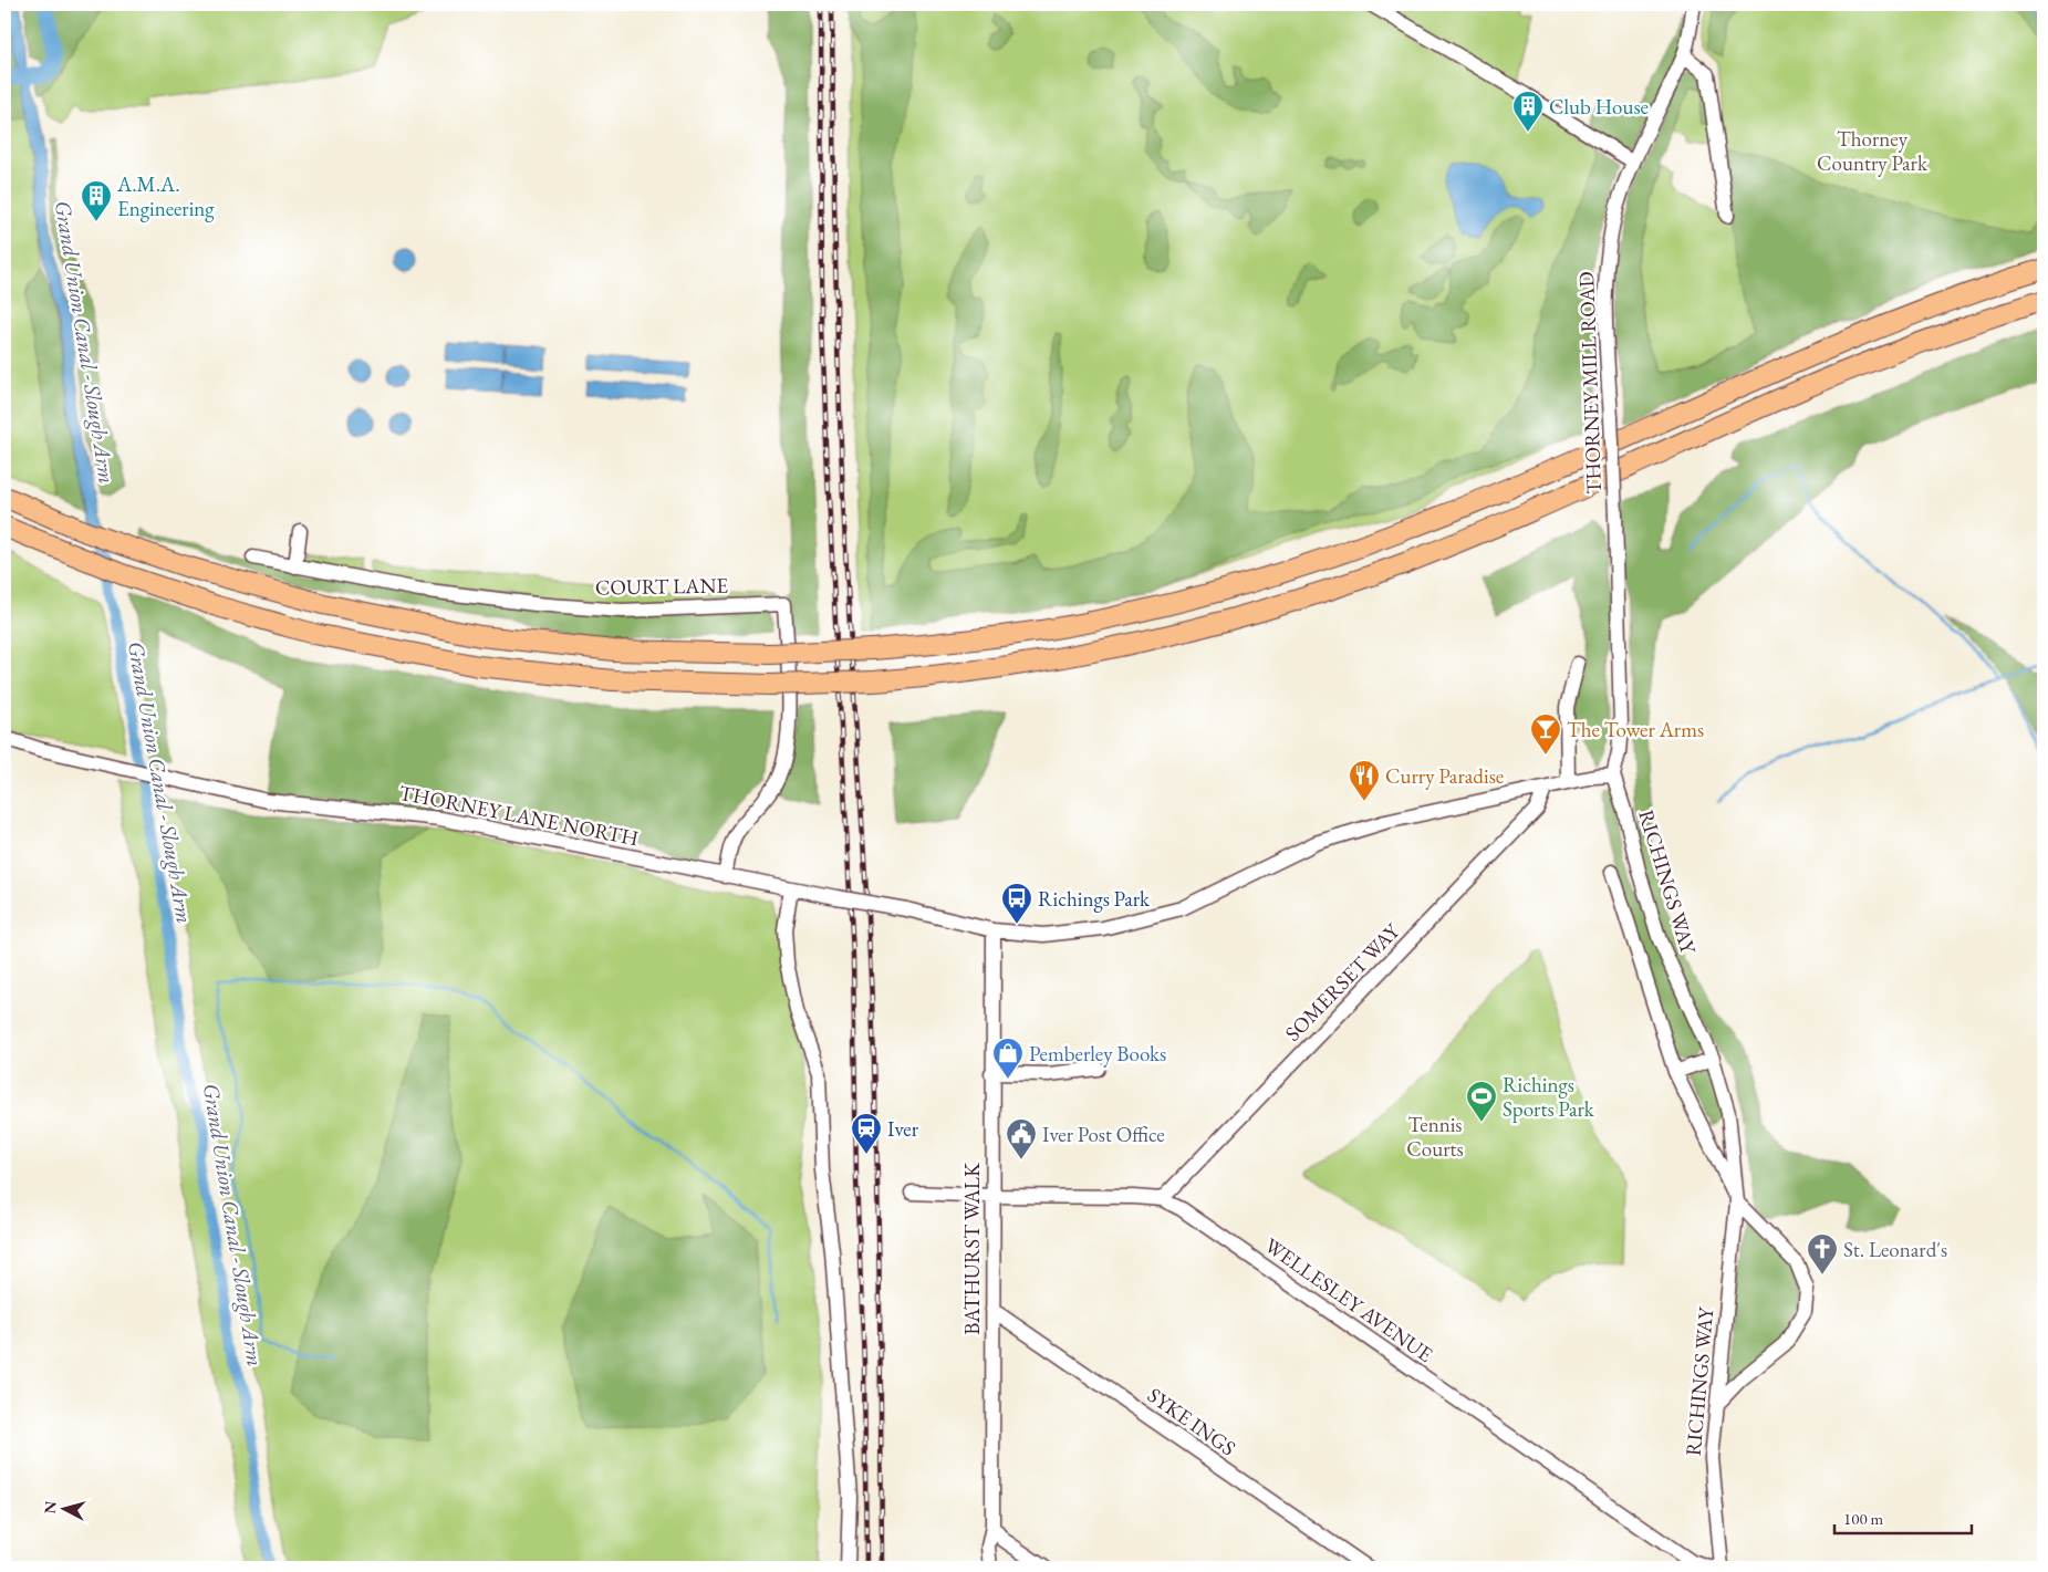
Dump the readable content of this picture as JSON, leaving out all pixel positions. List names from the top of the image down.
{
  "streets": {
    "street": [
      "THORNEY MILL ROAD",
      "COURT LANE",
      "THORNEY LANE NORTH",
      "RICHINGS WAY",
      "SOMERSET WAY",
      "BATHURST WALK",
      "WELLESLEY AVENUE",
      "SYKE INGS"
    ]
  },
  "crossings": [
    ["THORNEY MILL ROAD", "THORNEY LANE NORTH"],
    ["THORNEY MILL ROAD", "RICHINGS WAY"],
    ["COURT LANE", "THORNEY LANE NORTH"],
    ["THORNEY LANE NORTH", "RICHINGS WAY"],
    ["THORNEY LANE NORTH", "SOMERSET WAY"],
    ["THORNEY LANE NORTH", "BATHURST WALK"],
    ["RICHINGS WAY", "WELLESLEY AVENUE"],
    ["SOMERSET WAY", "WELLESLEY AVENUE"],
    ["BATHURST WALK", "WELLESLEY AVENUE"],
    ["BATHURST WALK", "SYKE INGS"]
  ],
  "water": ["Grand Union Canal - Slough Arm"],
  "parks": ["Thorney Country Park", "Tennis Courts"],
  "places": {
    "building": ["Club House", "A.M.A. Engineering"],
    "bar": ["The Tower Arms"],
    "restaurant": ["Curry Paradise"],
    "bus stop": ["Richings Park"],
    "shop": ["Pemberley Books"],
    "sports": ["Richings Sports Park"],
    "station": ["Iver"],
    "public building": ["Iver Post Office"],
    "church": ["St. Leonard's"]
  },
  "scale_bar": "100 m",
  "north": "left"
}
